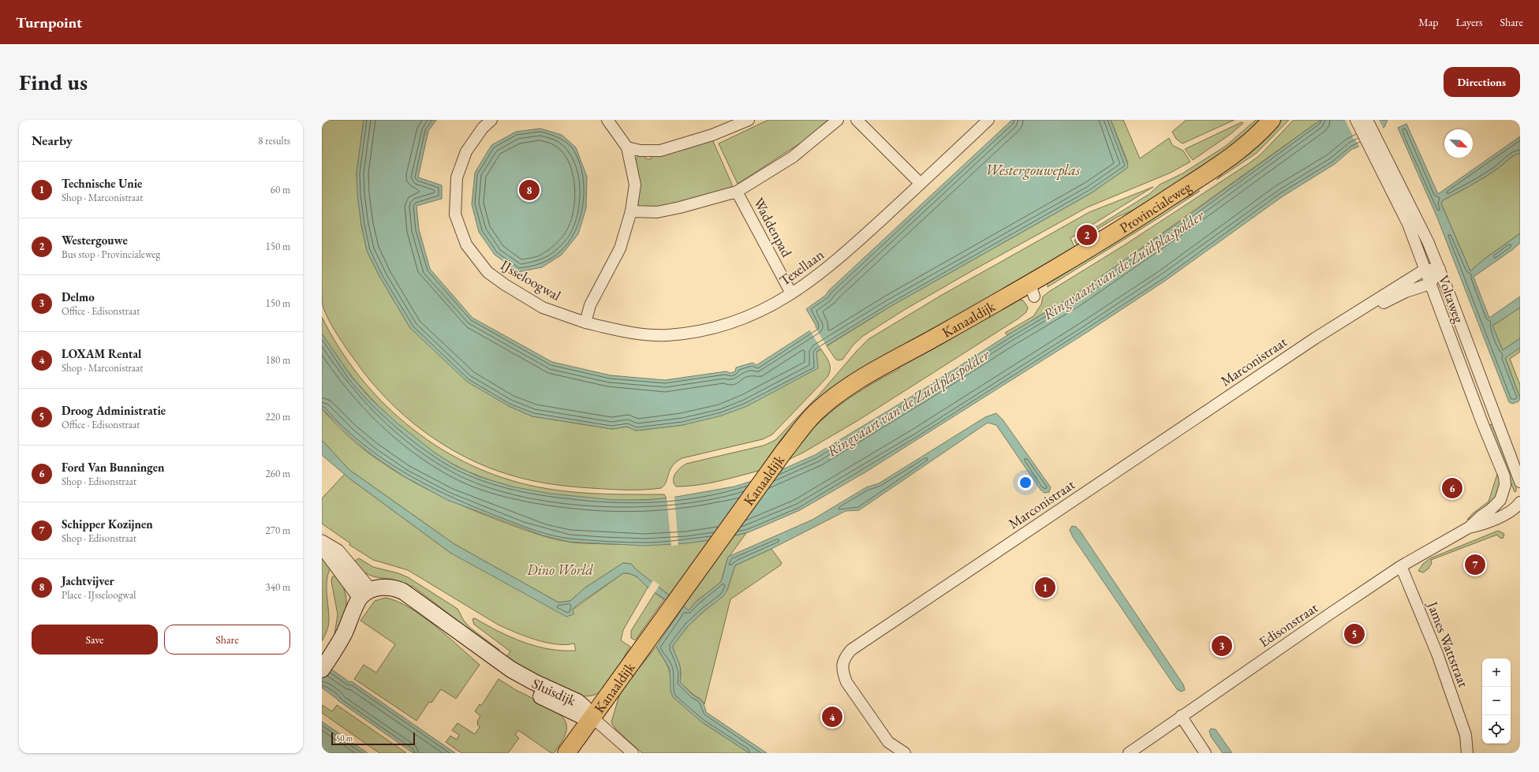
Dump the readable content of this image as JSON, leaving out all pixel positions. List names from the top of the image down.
{
  "streets": {
    "main road": ["Provincialeweg", "Kanaaldijk", "Sluisdijk"],
    "street": [
      "Waddenpad",
      "Texellaan",
      "IJsseloogwal",
      "Voltaweg",
      "Marconistraat",
      "Edisonstraat",
      "James Wattstraat"
    ]
  },
  "crossings": [
    ["Provincialeweg", "Kanaaldijk"],
    ["Waddenpad", "Texellaan"],
    ["Texellaan", "IJsseloogwal"],
    ["Voltaweg", "Marconistraat"],
    ["Voltaweg", "Edisonstraat"],
    ["Kanaaldijk", "Sluisdijk"],
    ["Edisonstraat", "James Wattstraat"]
  ],
  "water": ["Westergouweplas", "Ringvaart van de Zuidplaspolder"],
  "parks": ["Dino World"],
  "scale_bar": "50 m",
  "north": "bottom right",
  "page": {
    "header": "Turnpoint",
    "nav": ["Map", "Layers", "Share"],
    "buttons": [
      "Directions",
      ["Save", "Share"]
    ],
    "title": "Find us",
    "heading": ["Nearby", "8 results"],
    "list": [
      {
        "mark": "1",
        "name": "Technische Unie",
        "note": "Shop · Marconistraat",
        "value": "60 m"
      },
      {
        "mark": "2",
        "name": "Westergouwe",
        "note": "Bus stop · Provincialeweg",
        "value": "150 m"
      },
      {
        "mark": "3",
        "name": "Delmo",
        "note": "Office · Edisonstraat",
        "value": "150 m"
      },
      {
        "mark": "4",
        "name": "LOXAM Rental",
        "note": "Shop · Marconistraat",
        "value": "180 m"
      },
      {
        "mark": "5",
        "name": "Droog Administratie",
        "note": "Office · Edisonstraat",
        "value": "220 m"
      },
      {
        "mark": "6",
        "name": "Ford Van Bunningen",
        "note": "Shop · Edisonstraat",
        "value": "260 m"
      },
      {
        "mark": "7",
        "name": "Schipper Kozijnen",
        "note": "Shop · Edisonstraat",
        "value": "270 m"
      },
      {
        "mark": "8",
        "name": "Jachtvijver",
        "note": "Place · IJsseloogwal",
        "value": "340 m"
      }
    ],
    "pins": [
      "8",
      "2",
      "6",
      "7",
      "1",
      "5",
      "3",
      "4"
    ],
    "map_buttons": ["+", "−"],
    "scale": "50 m"
  }
}
